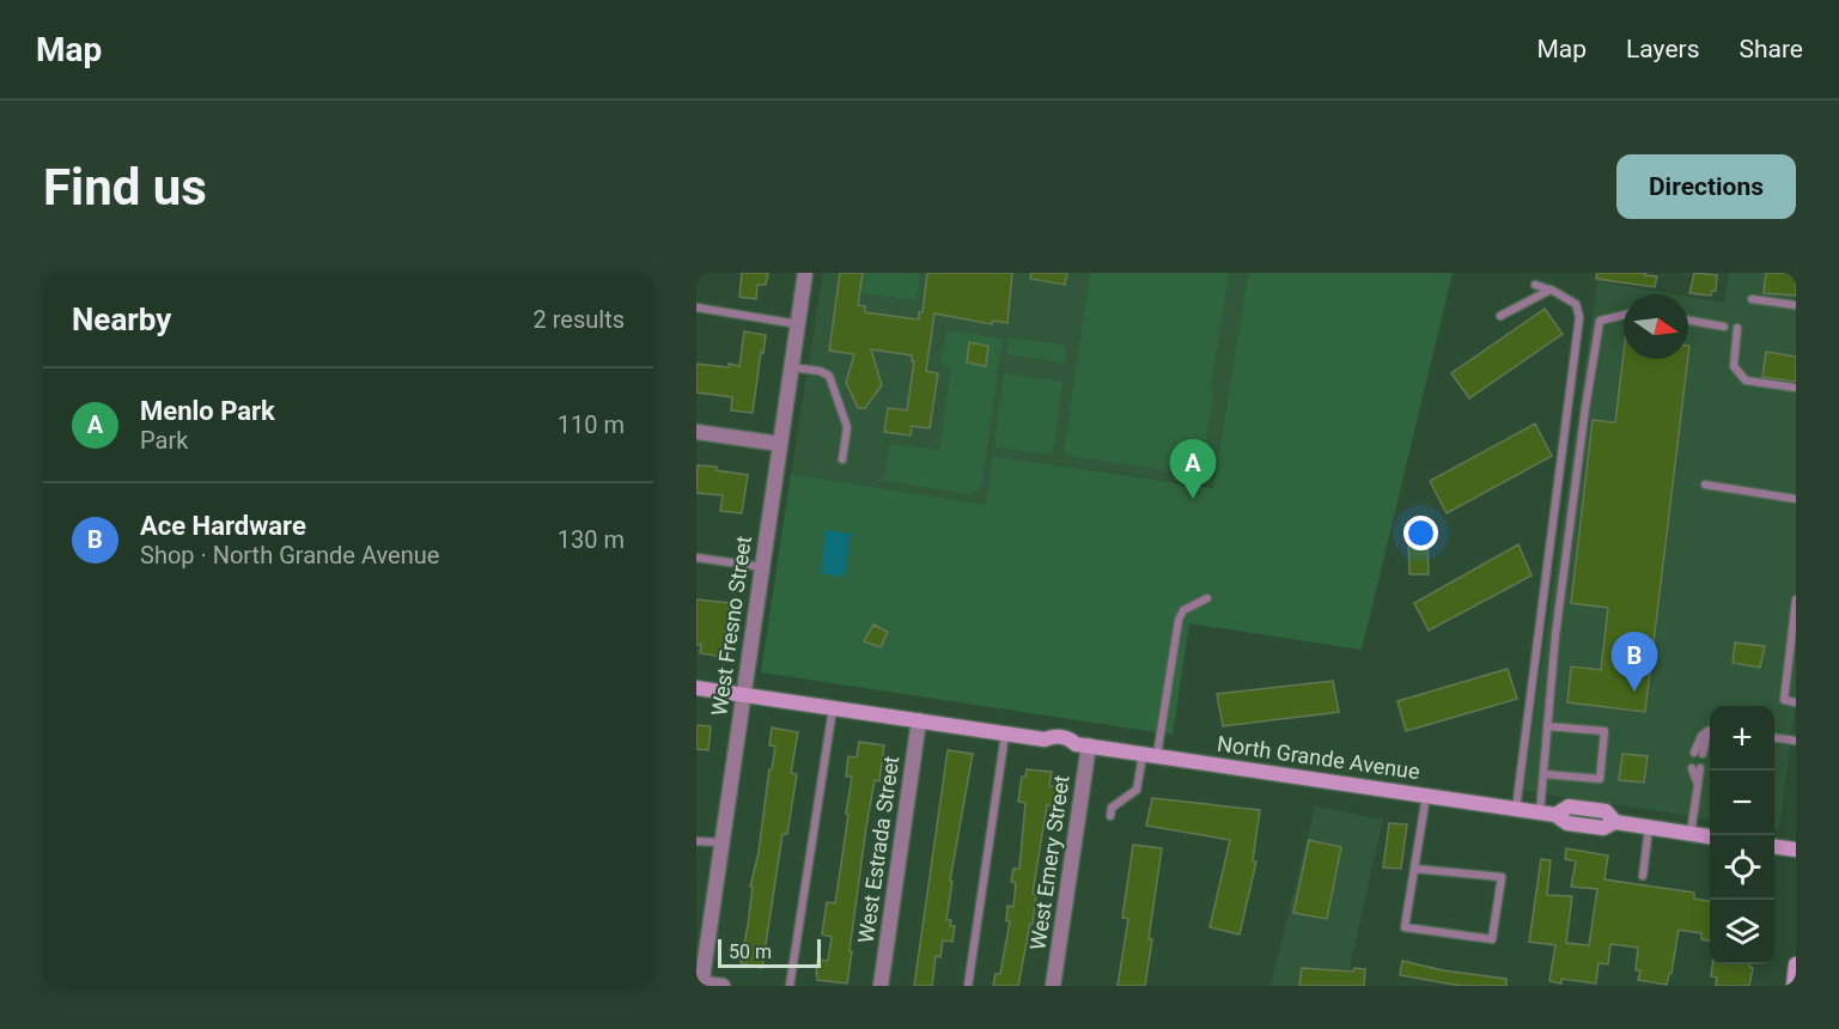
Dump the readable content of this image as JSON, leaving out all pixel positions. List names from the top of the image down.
{
  "streets": {
    "main road": ["North Grande Avenue"],
    "street": ["West Fresno Street", "West Estrada Street", "West Emery Street"]
  },
  "crossings": [
    ["West Fresno Street", "North Grande Avenue"],
    ["North Grande Avenue", "West Estrada Street"],
    ["North Grande Avenue", "West Emery Street"]
  ],
  "scale_bar": "50 m",
  "north": "right",
  "page": {
    "header": "Map",
    "nav": ["Map", "Layers", "Share"],
    "buttons": "Directions",
    "title": "Find us",
    "heading": ["Nearby", "2 results"],
    "list": [
      {
        "mark": "A",
        "name": "Menlo Park",
        "note": "Park",
        "value": "110 m"
      },
      {
        "mark": "B",
        "name": "Ace Hardware",
        "note": "Shop · North Grande Avenue",
        "value": "130 m"
      }
    ],
    "pins": ["A", "B"],
    "map_buttons": ["+", "−"],
    "scale": "50 m"
  }
}
